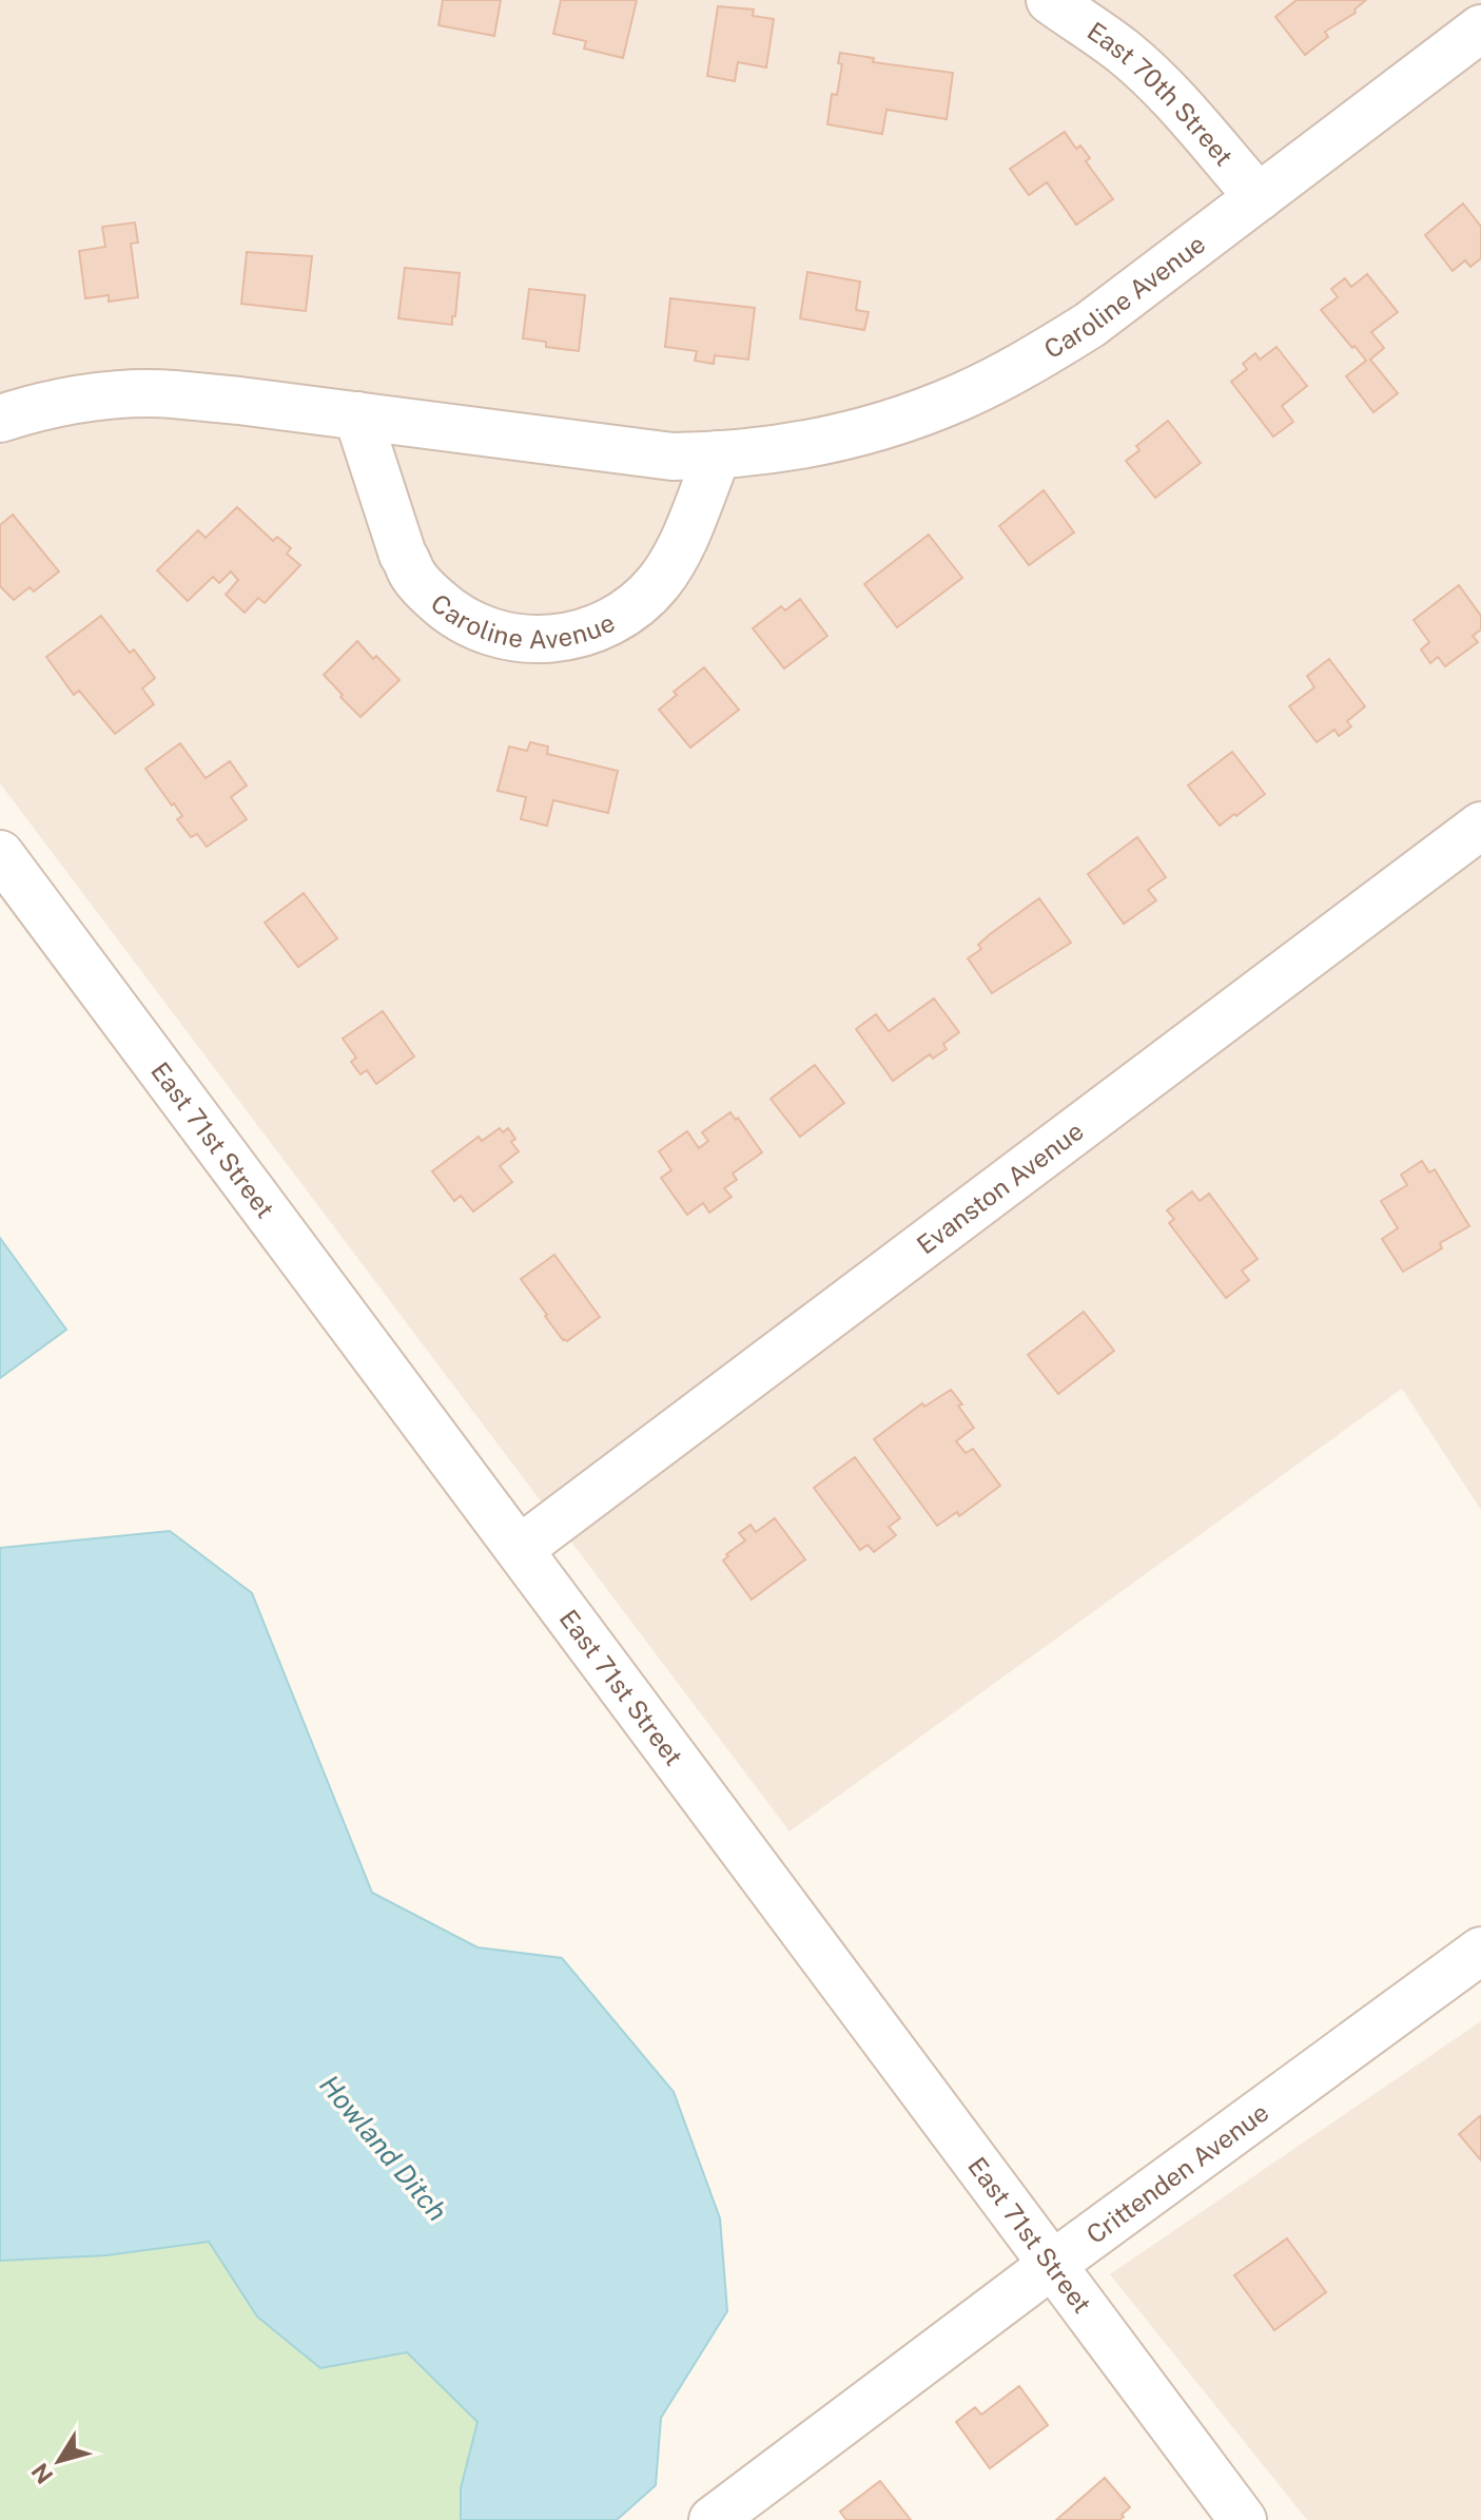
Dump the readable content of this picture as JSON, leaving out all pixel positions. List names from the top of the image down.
{
  "streets": {
    "street": [
      "East 70th Street",
      "Caroline Avenue",
      "East 71st Street",
      "Evanston Avenue",
      "Crittenden Avenue"
    ]
  },
  "crossings": [
    ["East 70th Street", "Caroline Avenue"],
    ["East 71st Street", "Evanston Avenue"],
    ["East 71st Street", "Crittenden Avenue"]
  ],
  "water": ["Howland Ditch"],
  "north": "bottom left"
}
